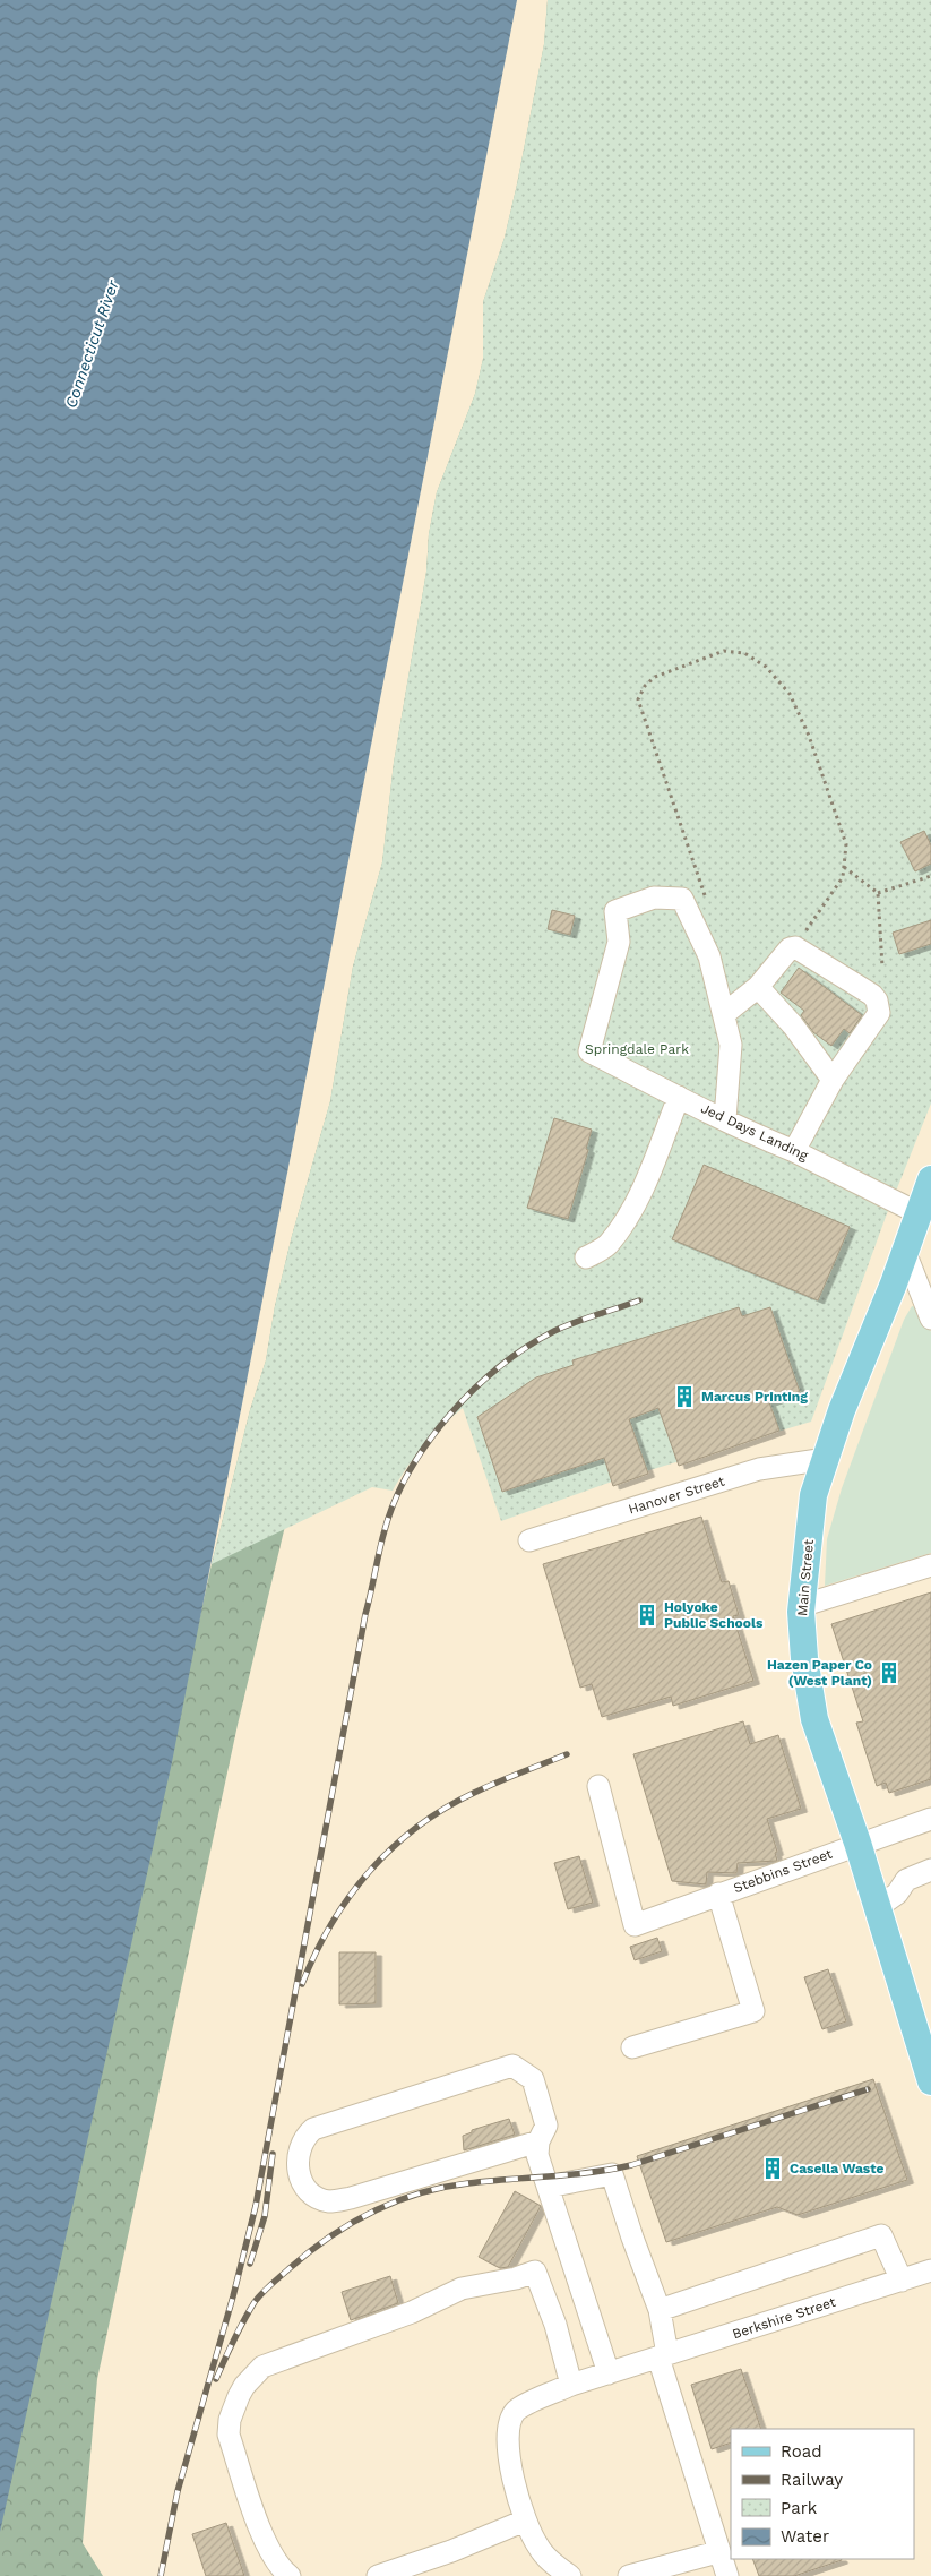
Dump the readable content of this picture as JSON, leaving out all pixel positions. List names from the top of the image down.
{
  "streets": {
    "main road": ["Main Street"],
    "street": [
      "Jed Days Landing",
      "Hanover Street",
      "Stebbins Street",
      "Berkshire Street"
    ]
  },
  "crossings": [
    ["Jed Days Landing", "Main Street"],
    ["Hanover Street", "Main Street"],
    ["Main Street", "Stebbins Street"]
  ],
  "water": ["Connecticut River"],
  "parks": ["Springdale Park"],
  "places": {
    "building": [
      "Marcus Printing",
      "Holyoke Public Schools",
      "Hazen Paper Co (West Plant)",
      "Casella Waste"
    ]
  },
  "legend": [
    "Road",
    "Railway",
    "Park",
    "Water"
  ]
}
